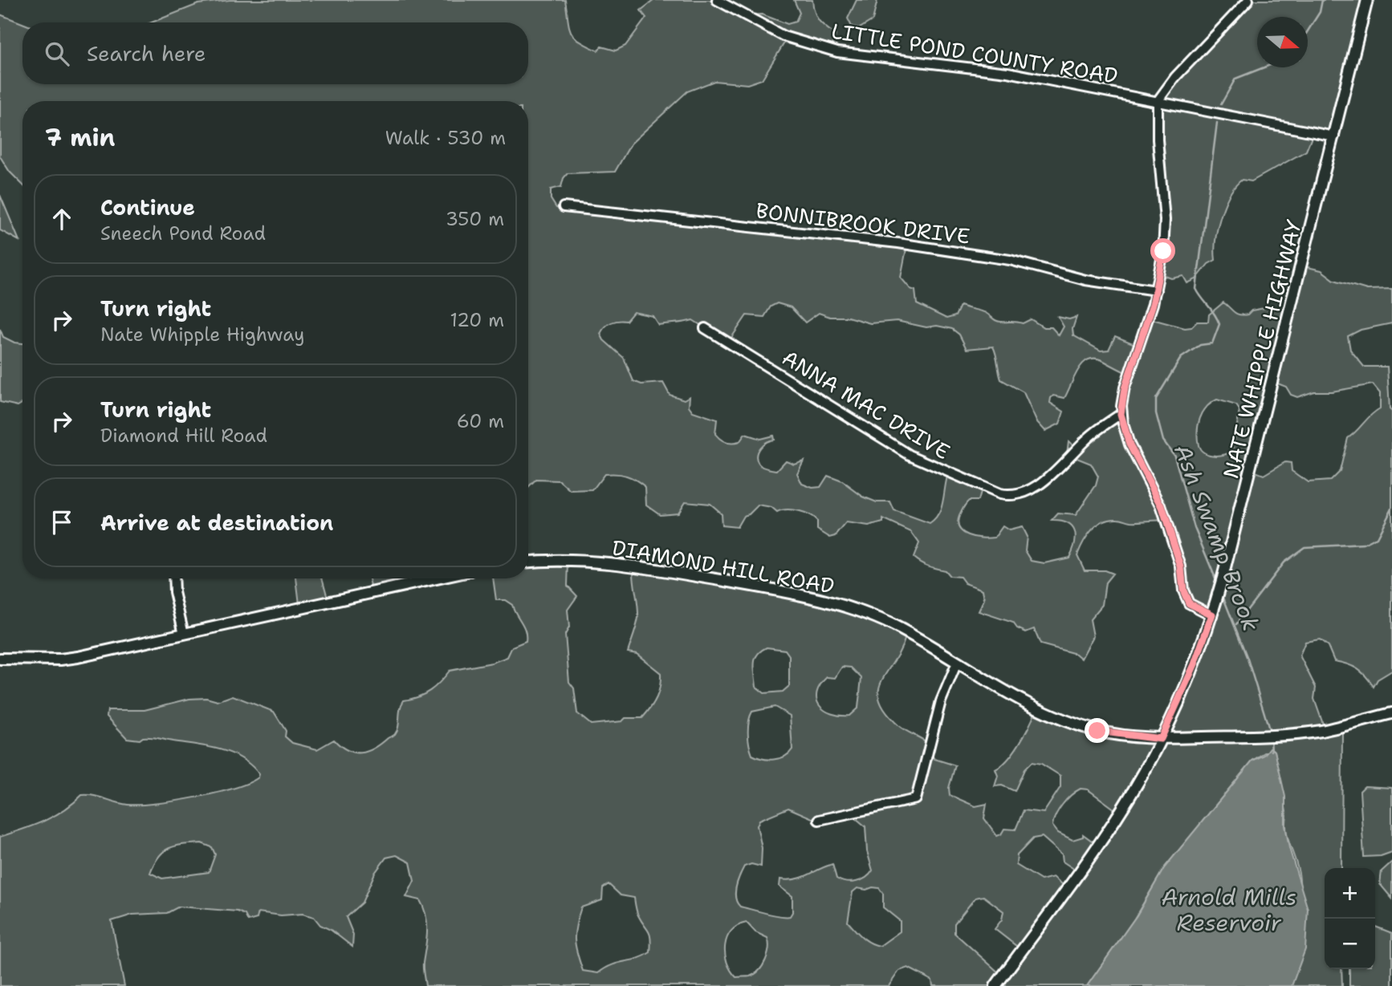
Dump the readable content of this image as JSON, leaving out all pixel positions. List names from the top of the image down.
{
  "streets": {
    "main road": ["NATE WHIPPLE HIGHWAY", "DIAMOND HILL ROAD"],
    "street": ["LITTLE POND COUNTY ROAD", "BONNIBROOK DRIVE", "ANNA MAC DRIVE"]
  },
  "crossings": [
    ["LITTLE POND COUNTY ROAD", "NATE WHIPPLE HIGHWAY"],
    ["NATE WHIPPLE HIGHWAY", "DIAMOND HILL ROAD"]
  ],
  "water": ["Ash Swamp Brook", "Arnold Mills Reservoir"],
  "north": "right",
  "page": {
    "search": "Search here",
    "heading": ["7 min", "Walk · 530 m"],
    "list": [
      ["Continue", "Sneech Pond Road", "350 m"],
      ["Turn right", "Nate Whipple Highway", "120 m"],
      ["Turn right", "Diamond Hill Road", "60 m"],
      "Arrive at destination"
    ],
    "map_buttons": ["+", "−"]
  }
}
